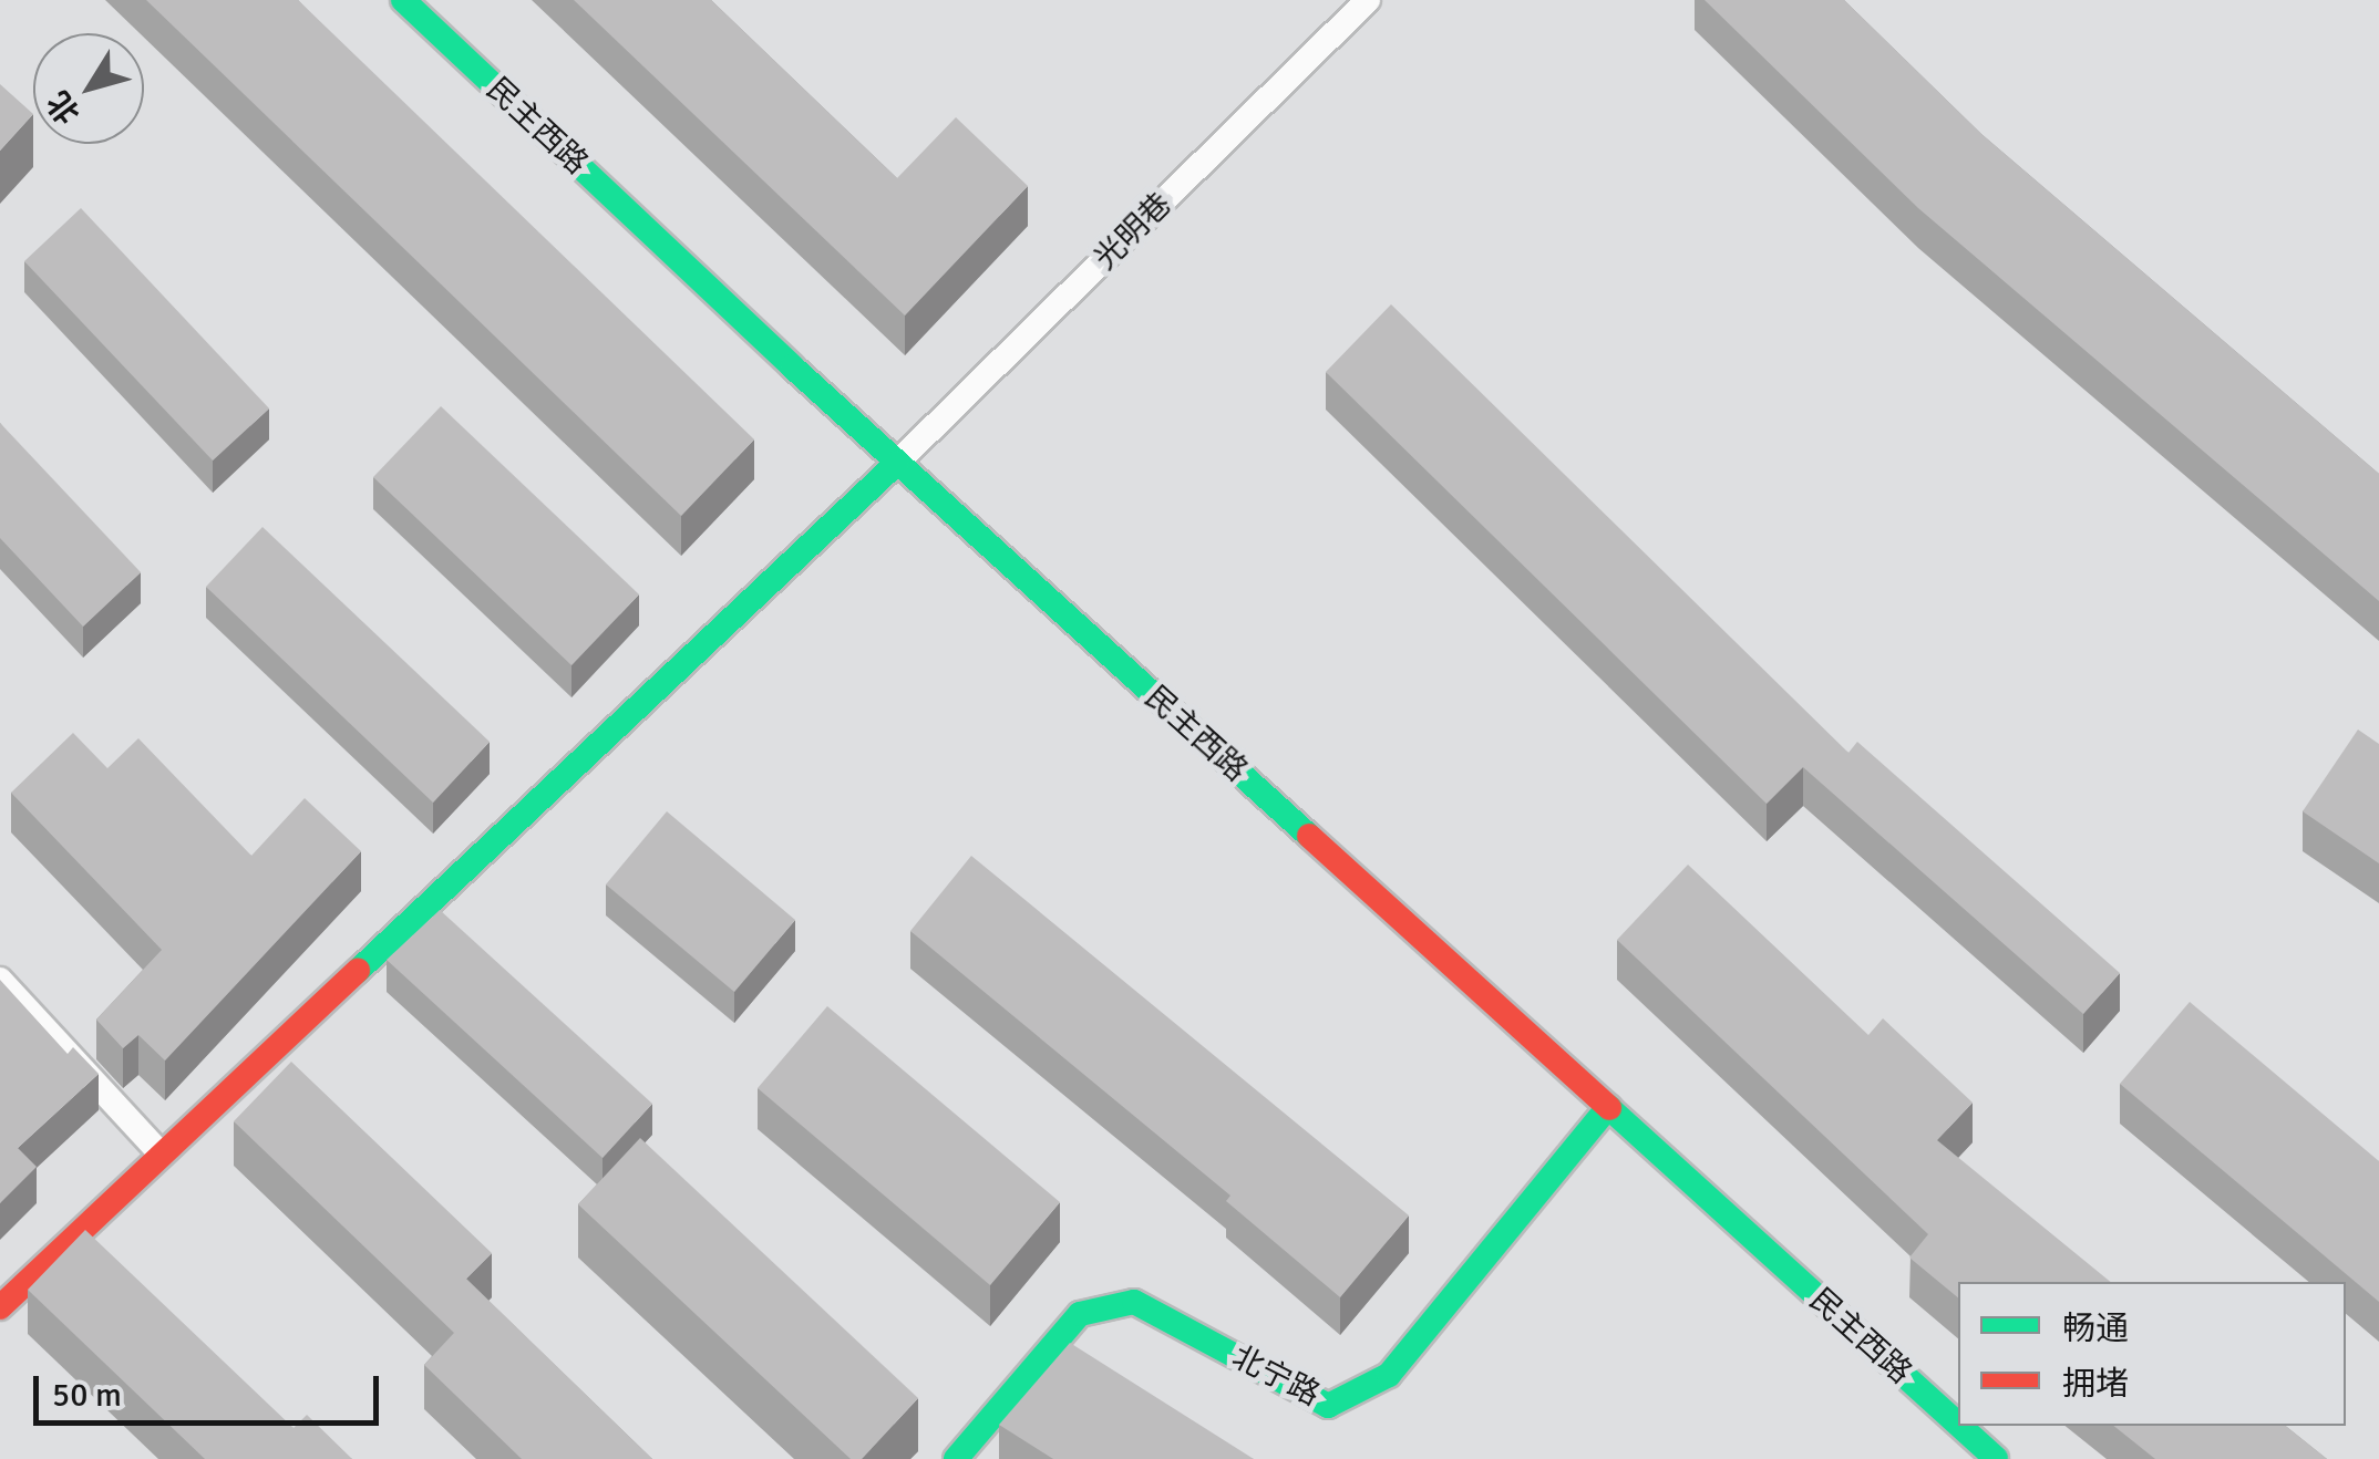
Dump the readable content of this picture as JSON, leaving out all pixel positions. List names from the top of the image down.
{
  "streets": {
    "main road": ["民主西路", "北宁路"],
    "lane": ["光明巷"]
  },
  "crossings": [
    ["民主西路", "光明巷"],
    ["民主西路", "北宁路"]
  ],
  "legend": ["畅通", "拥堵"],
  "scale_bar": "50 m",
  "north": "bottom left"
}
